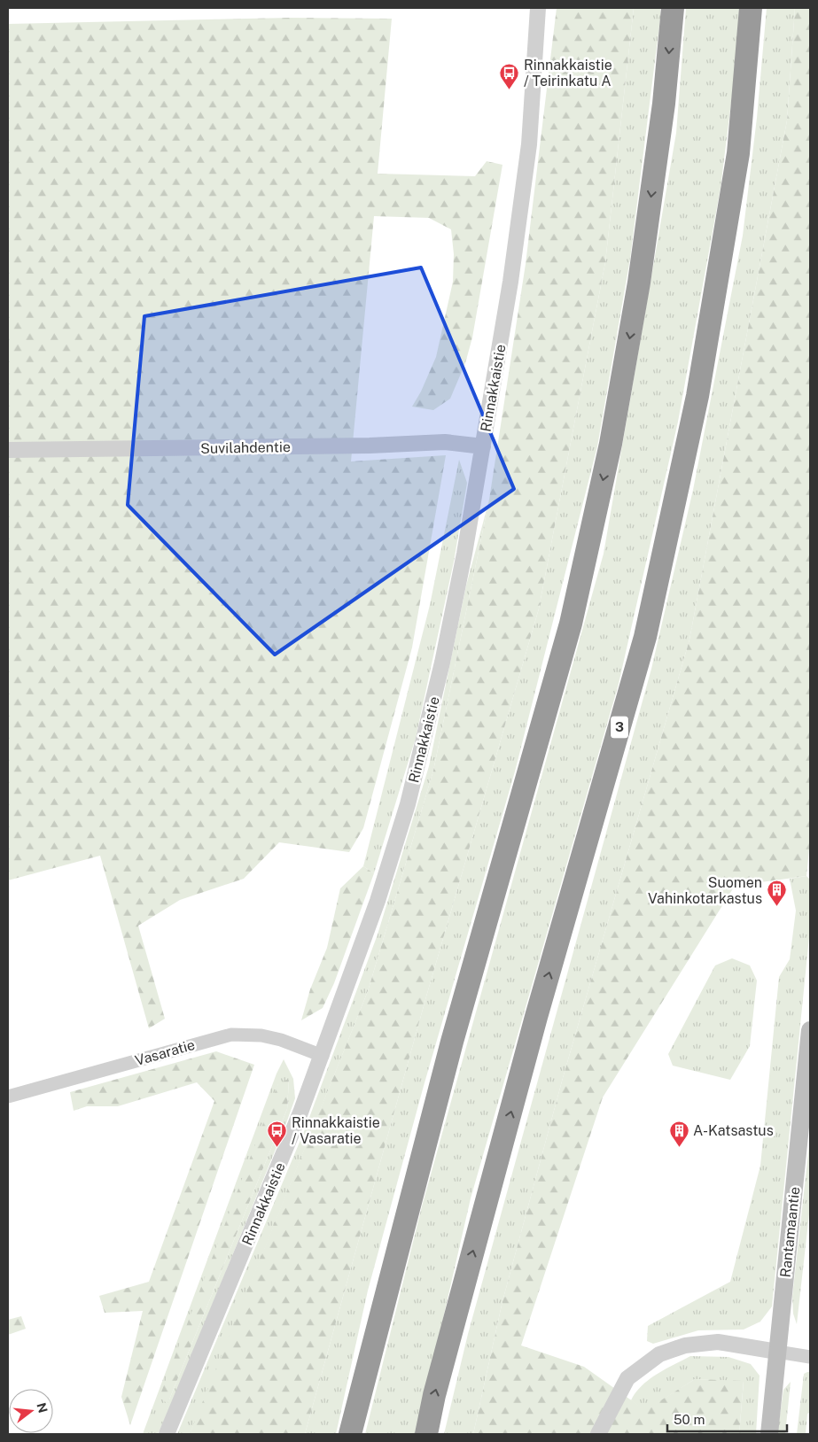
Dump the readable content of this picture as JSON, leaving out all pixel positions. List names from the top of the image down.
{
  "streets": {
    "highway": ["3"],
    "main road": ["Rantamaantie"],
    "street": ["Rinnakkaistie", "Suvilahdentie", "Vasaratie"]
  },
  "crossings": [
    ["Rinnakkaistie", "Suvilahdentie"],
    ["Rinnakkaistie", "Vasaratie"]
  ],
  "places": {
    "bus stop": ["Rinnakkaistie / Teirinkatu A", "Rinnakkaistie / Vasaratie"],
    "building": ["Suomen Vahinkotarkastus", "A-Katsastus"]
  },
  "scale_bar": "50 m",
  "north": "right"
}
